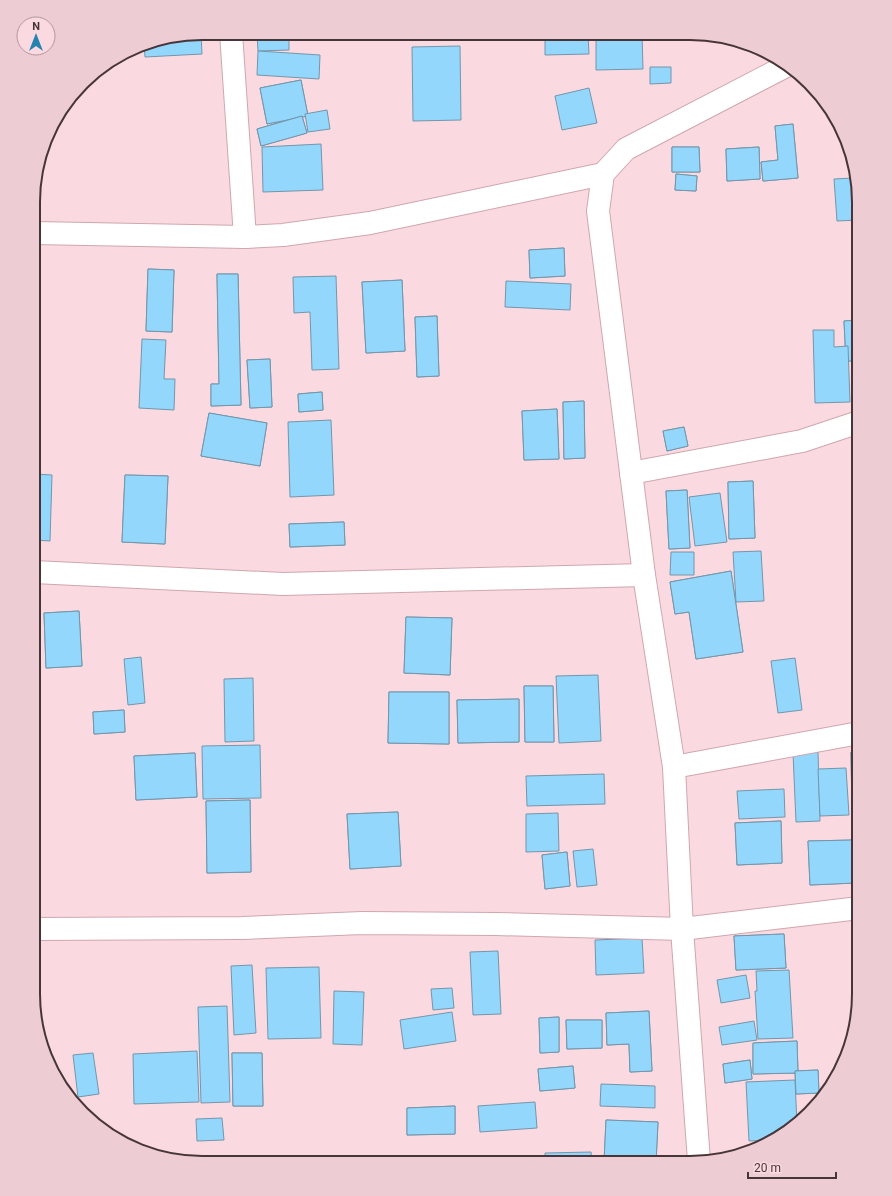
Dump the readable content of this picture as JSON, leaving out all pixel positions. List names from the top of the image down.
{
  "scale_bar": "20 m",
  "north": "top"
}
